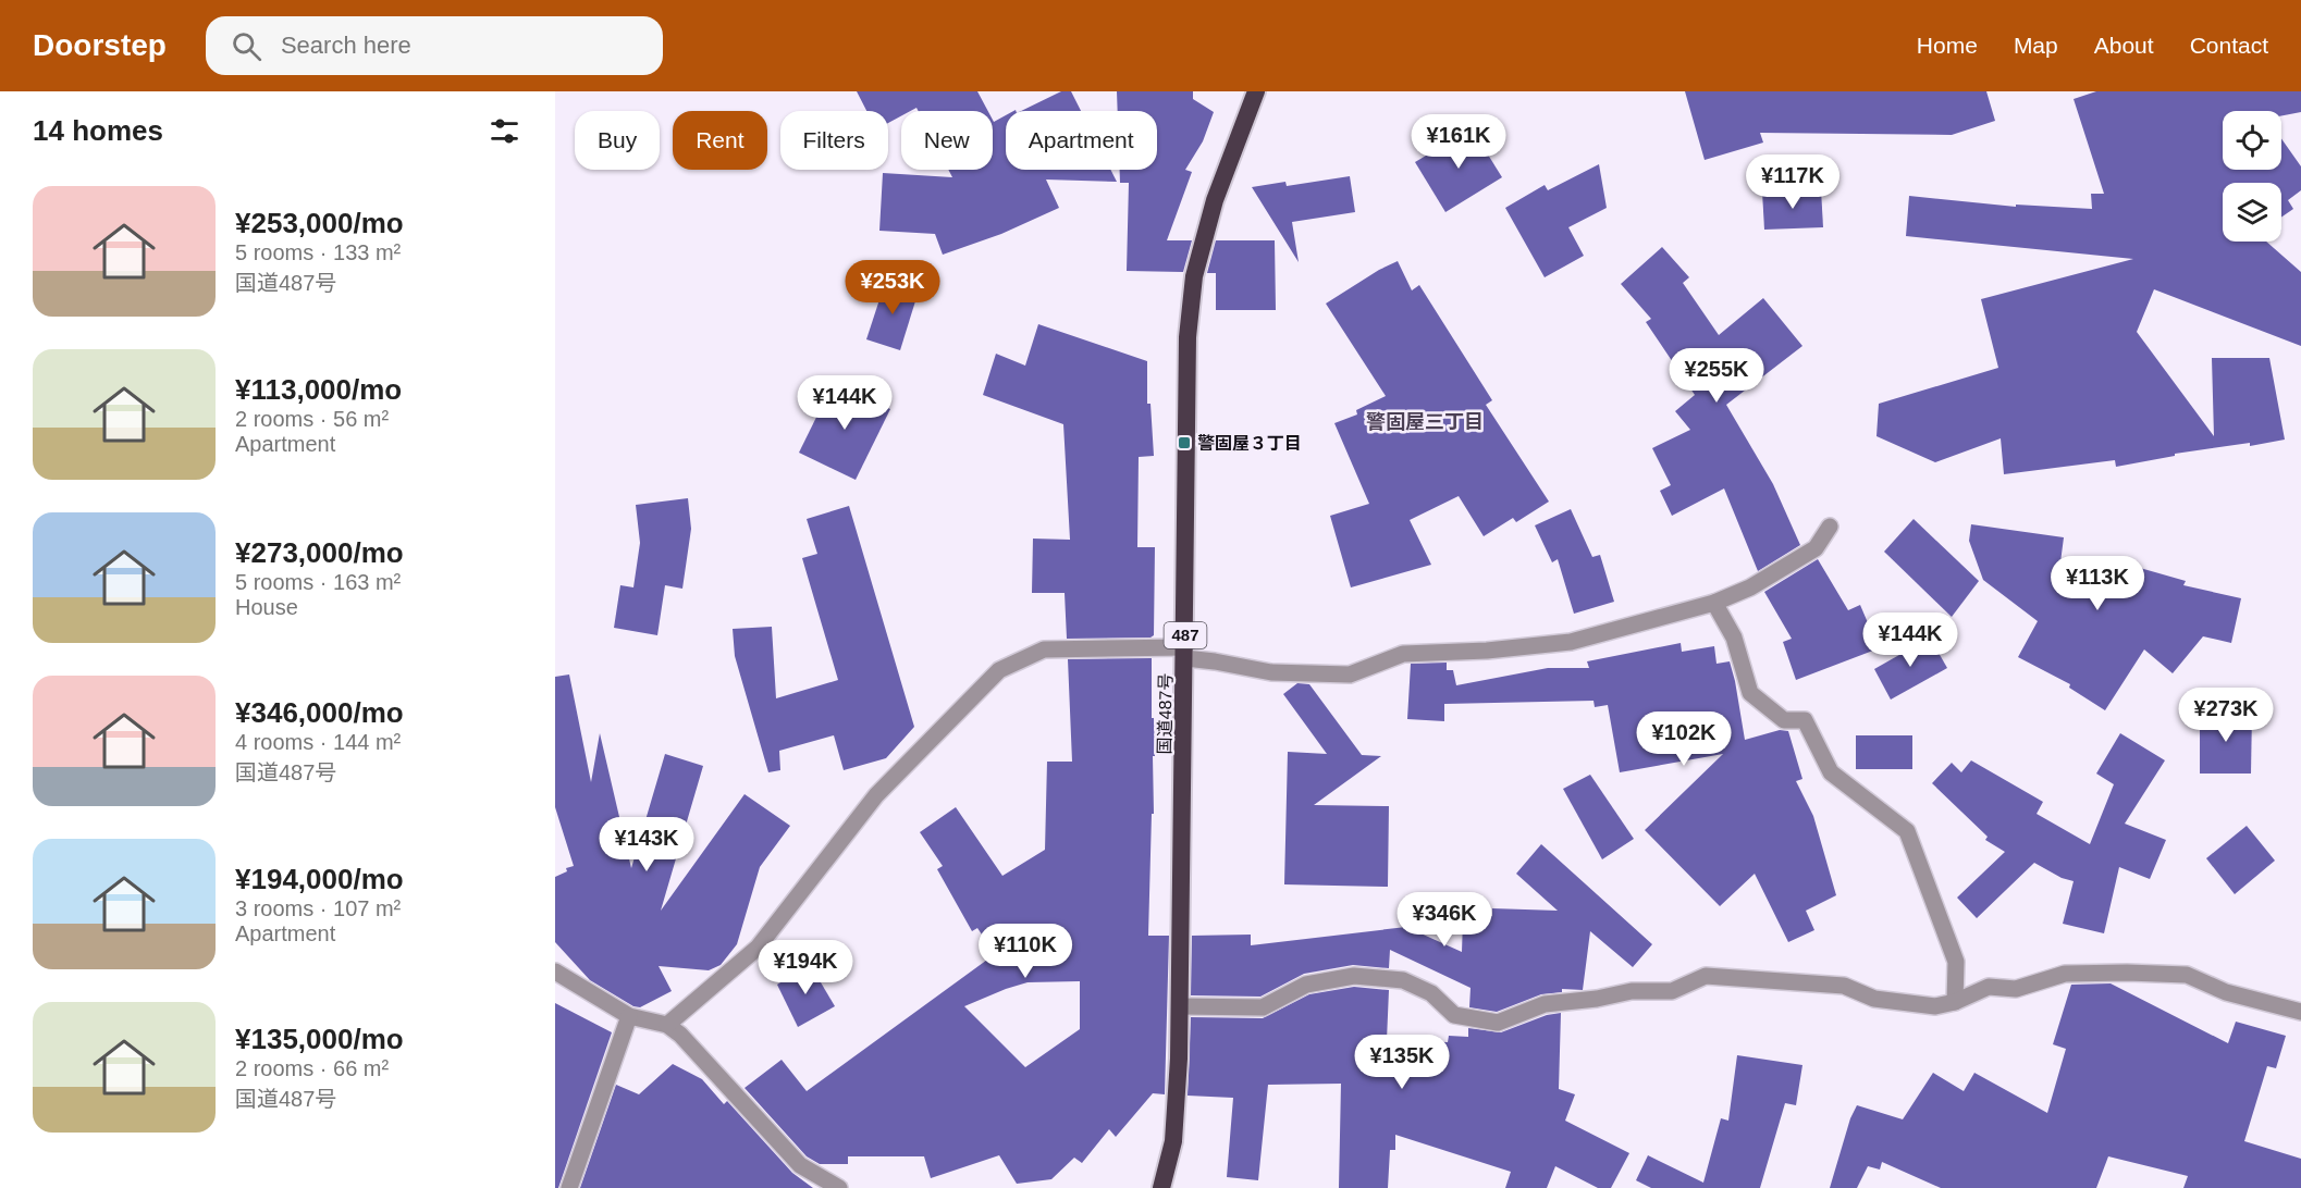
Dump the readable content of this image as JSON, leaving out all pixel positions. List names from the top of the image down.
{
  "streets": {
    "highway": ["487", "国道487号"]
  },
  "districts": ["警固屋三丁目"],
  "places": {
    "transit": ["警固屋３丁目"]
  },
  "page": {
    "header": "Doorstep",
    "search": "Search here",
    "nav": [
      "Home",
      "Map",
      "About",
      "Contact"
    ],
    "heading": "14 homes",
    "chip": [
      "Buy",
      "Rent",
      "Filters",
      "New",
      "Apartment"
    ],
    "price": [
      "¥161K",
      "¥117K",
      "¥253K",
      "¥255K",
      "¥144K",
      "¥113K",
      "¥144K",
      "¥273K",
      "¥102K",
      "¥143K",
      "¥346K",
      "¥110K",
      "¥194K",
      "¥135K"
    ],
    "list": [
      {
        "name": "¥253,000/mo",
        "note": "5 rooms · 133 m² · 国道487号"
      },
      {
        "name": "¥113,000/mo",
        "note": "2 rooms · 56 m² · Apartment"
      },
      {
        "name": "¥273,000/mo",
        "note": "5 rooms · 163 m² · House"
      },
      {
        "name": "¥346,000/mo",
        "note": "4 rooms · 144 m² · 国道487号"
      },
      {
        "name": "¥194,000/mo",
        "note": "3 rooms · 107 m² · Apartment"
      },
      {
        "name": "¥135,000/mo",
        "note": "2 rooms · 66 m² · 国道487号"
      }
    ]
  }
}
